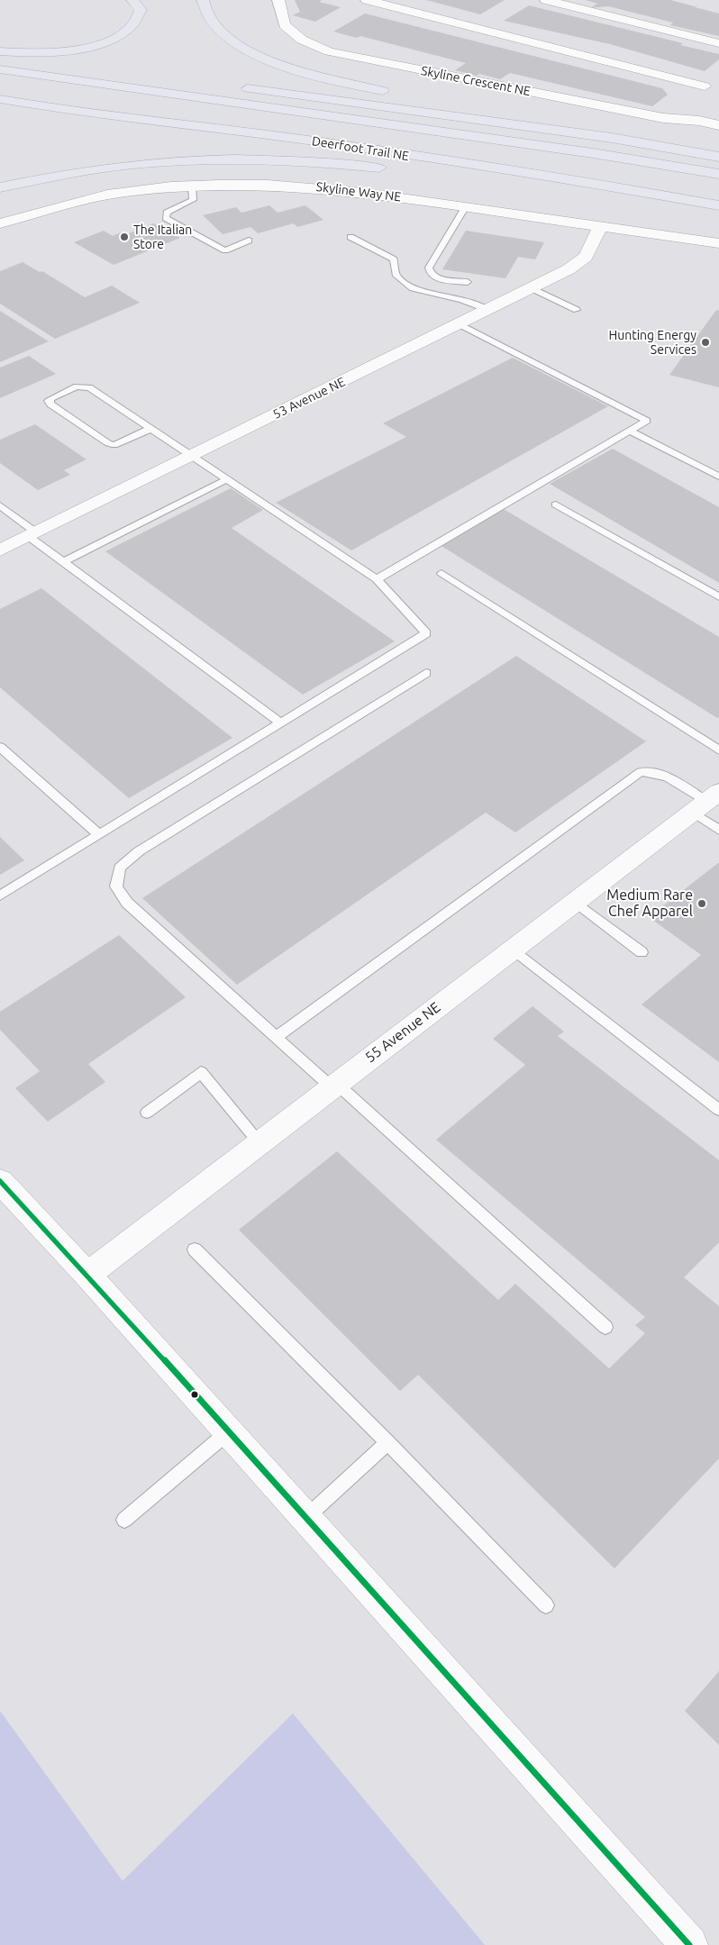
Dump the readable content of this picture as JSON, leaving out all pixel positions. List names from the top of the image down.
{
  "streets": {
    "highway": ["Deerfoot Trail NE"],
    "street": [
      "Skyline Crescent NE",
      "Skyline Way NE",
      "53 Avenue NE",
      "55 Avenue NE"
    ]
  },
  "crossings": [
    ["Skyline Way NE", "53 Avenue NE"]
  ],
  "places": ["The Italian Store", "Hunting Energy Services", "Medium Rare Chef Apparel"]
}
